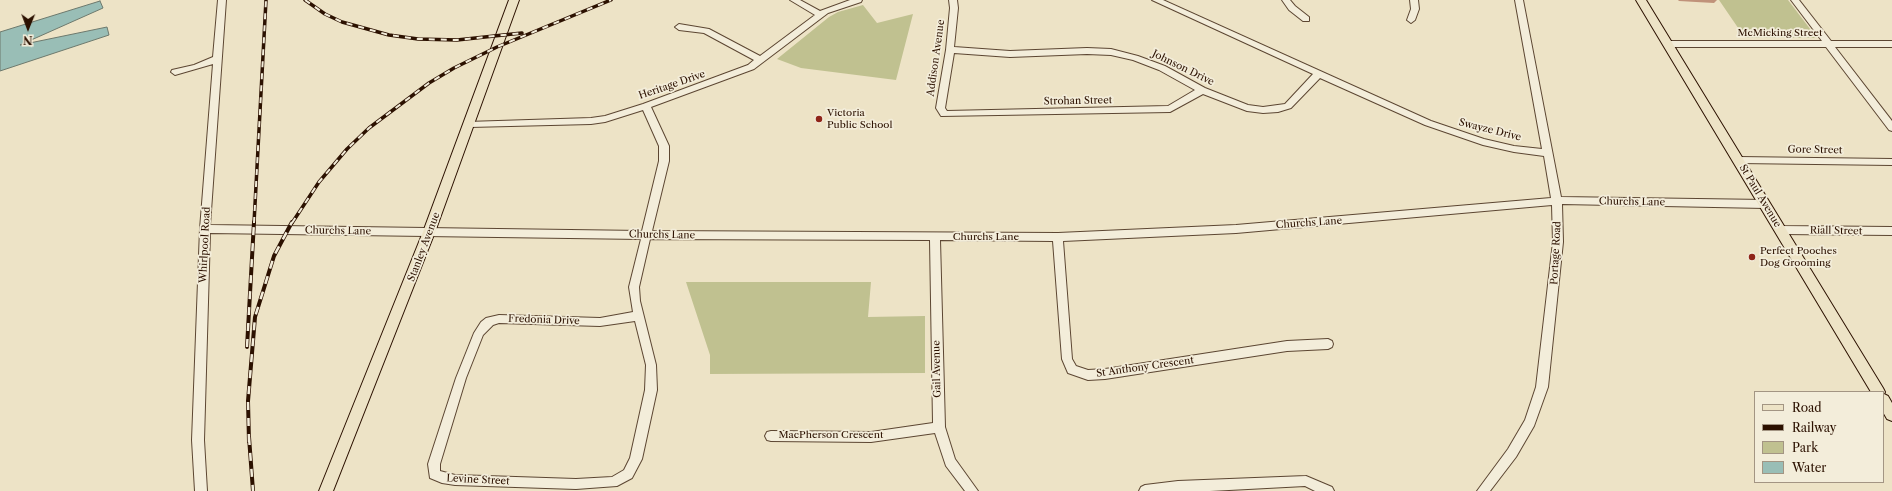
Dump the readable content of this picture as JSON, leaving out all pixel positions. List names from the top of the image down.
{
  "streets": {
    "main road": ["St Paul Avenue", "Stanley Avenue"],
    "street": [
      "McMicking Street",
      "Addison Avenue",
      "Johnson Drive",
      "Heritage Drive",
      "Strohan Street",
      "Swayze Drive",
      "Gore Street",
      "Churchs Lane",
      "Riall Street",
      "Whirlpool Road",
      "Portage Road",
      "Fredonia Drive",
      "St Anthony Crescent",
      "Gail Avenue",
      "MacPherson Crescent",
      "Levine Street"
    ]
  },
  "crossings": [
    ["McMicking Street", "St Paul Avenue"],
    ["Addison Avenue", "Johnson Drive"],
    ["Addison Avenue", "Strohan Street"],
    ["Johnson Drive", "Strohan Street"],
    ["Johnson Drive", "Swayze Drive"],
    ["Heritage Drive", "Stanley Avenue"],
    ["Swayze Drive", "Portage Road"],
    ["Gore Street", "St Paul Avenue"],
    ["St Paul Avenue", "Churchs Lane"],
    ["St Paul Avenue", "Riall Street"],
    ["Churchs Lane", "Whirlpool Road"],
    ["Churchs Lane", "Stanley Avenue"],
    ["Churchs Lane", "Portage Road"],
    ["Churchs Lane", "St Anthony Crescent"],
    ["Churchs Lane", "Gail Avenue"],
    ["Fredonia Drive", "Levine Street"],
    ["Gail Avenue", "MacPherson Crescent"]
  ],
  "places": ["Victoria Public School", "Perfect Pooches Dog Grooming"],
  "legend": [
    "Road",
    "Railway",
    "Park",
    "Water"
  ],
  "north": "bottom"
}
